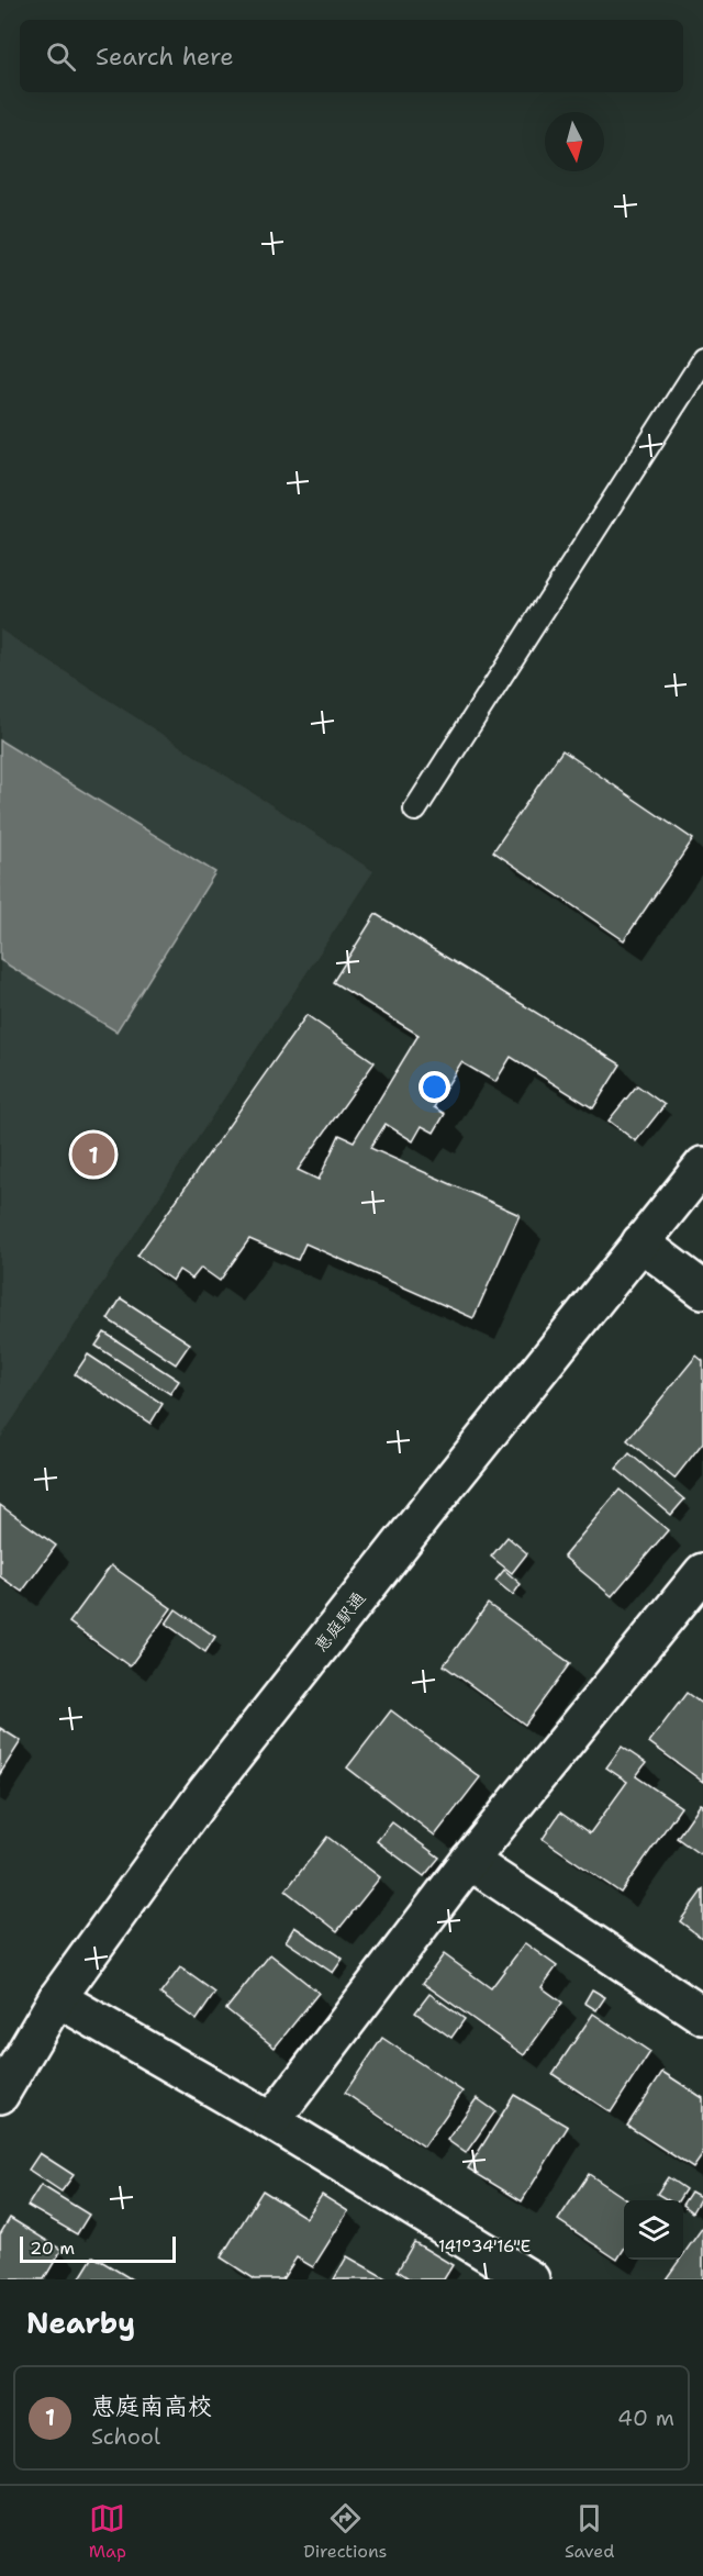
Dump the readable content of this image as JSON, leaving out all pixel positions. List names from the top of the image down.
{
  "streets": {
    "street": ["恵庭駅通"]
  },
  "scale_bar": "20 m",
  "north": "bottom",
  "page": {
    "search": "Search here",
    "pins": "1",
    "scale": "20 m",
    "heading": "Nearby",
    "list": [
      {
        "mark": "1",
        "name": "恵庭南高校",
        "note": "School",
        "value": "40 m"
      }
    ],
    "nav": ["Map", "Directions", "Saved"]
  },
  "coordinates": ["141°34'16\"E"]
}
